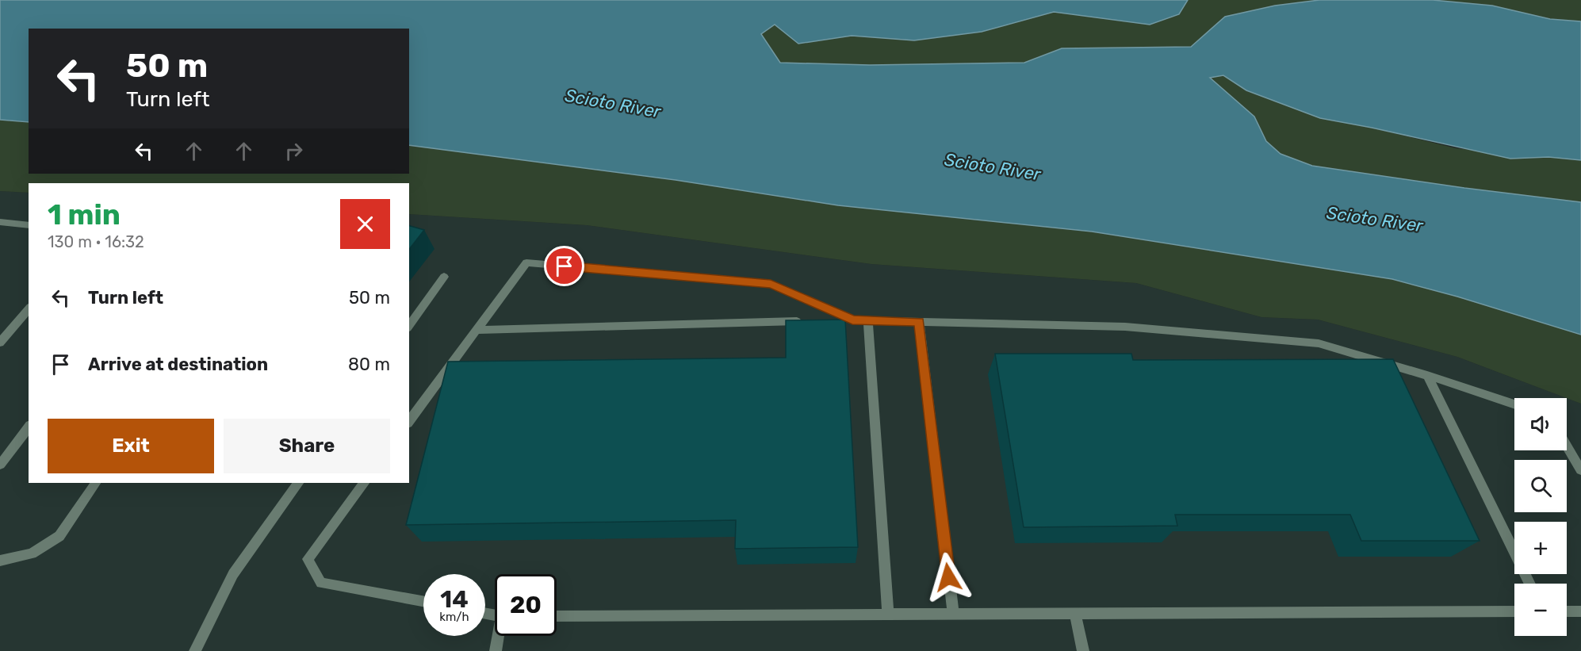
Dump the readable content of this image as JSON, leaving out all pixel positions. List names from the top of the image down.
{
  "water": ["Scioto River"],
  "page": {
    "turn": ["50 m", "Turn left"],
    "heading": ["1 min", "130 m · 16:32"],
    "list": [
      {
        "name": "Turn left",
        "value": "50 m"
      },
      {
        "name": "Arrive at destination",
        "value": "80 m"
      }
    ],
    "map_buttons": ["+", "−"],
    "buttons": ["Exit", "Share"],
    "speed": "14 km/h",
    "limit": "20"
  }
}
